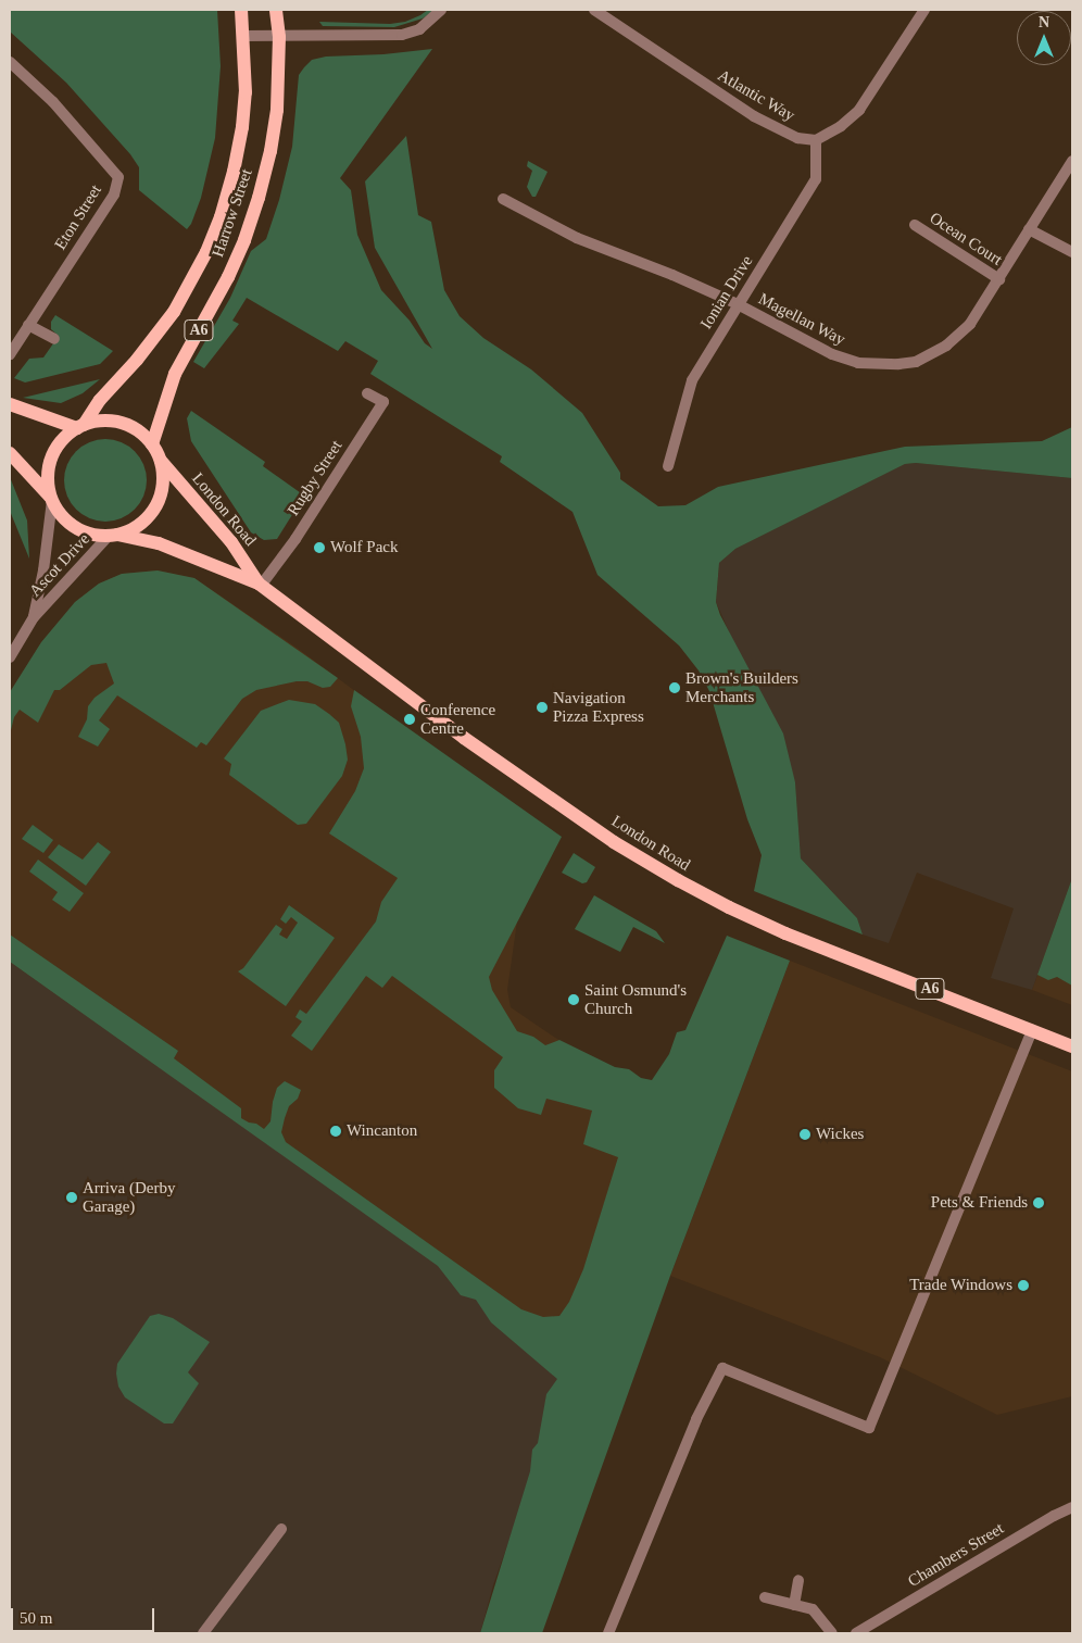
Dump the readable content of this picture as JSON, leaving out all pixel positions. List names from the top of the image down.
{
  "streets": {
    "main road": ["Harrow Street", "A6", "London Road"],
    "street": [
      "Atlantic Way",
      "Eton Street",
      "Ocean Court",
      "Ionian Drive",
      "Magellan Way",
      "Rugby Street",
      "Ascot Drive",
      "Chambers Street"
    ]
  },
  "crossings": [
    ["Atlantic Way", "Ionian Drive"],
    ["Harrow Street", "A6"],
    ["Harrow Street", "London Road"],
    ["Harrow Street", "Ascot Drive"],
    ["Ocean Court", "Magellan Way"],
    ["Ionian Drive", "Magellan Way"],
    ["A6", "London Road"],
    ["A6", "Ascot Drive"],
    ["Rugby Street", "London Road"],
    ["London Road", "Ascot Drive"]
  ],
  "places": [
    "Wolf Pack",
    "Brown's Builders Merchants",
    "Navigation Pizza Express",
    "Conference Centre",
    "Saint Osmund's Church",
    "Wincanton",
    "Wickes",
    "Arriva (Derby Garage)",
    "Pets & Friends",
    "Trade Windows"
  ],
  "scale_bar": "50 m",
  "north": "top"
}
